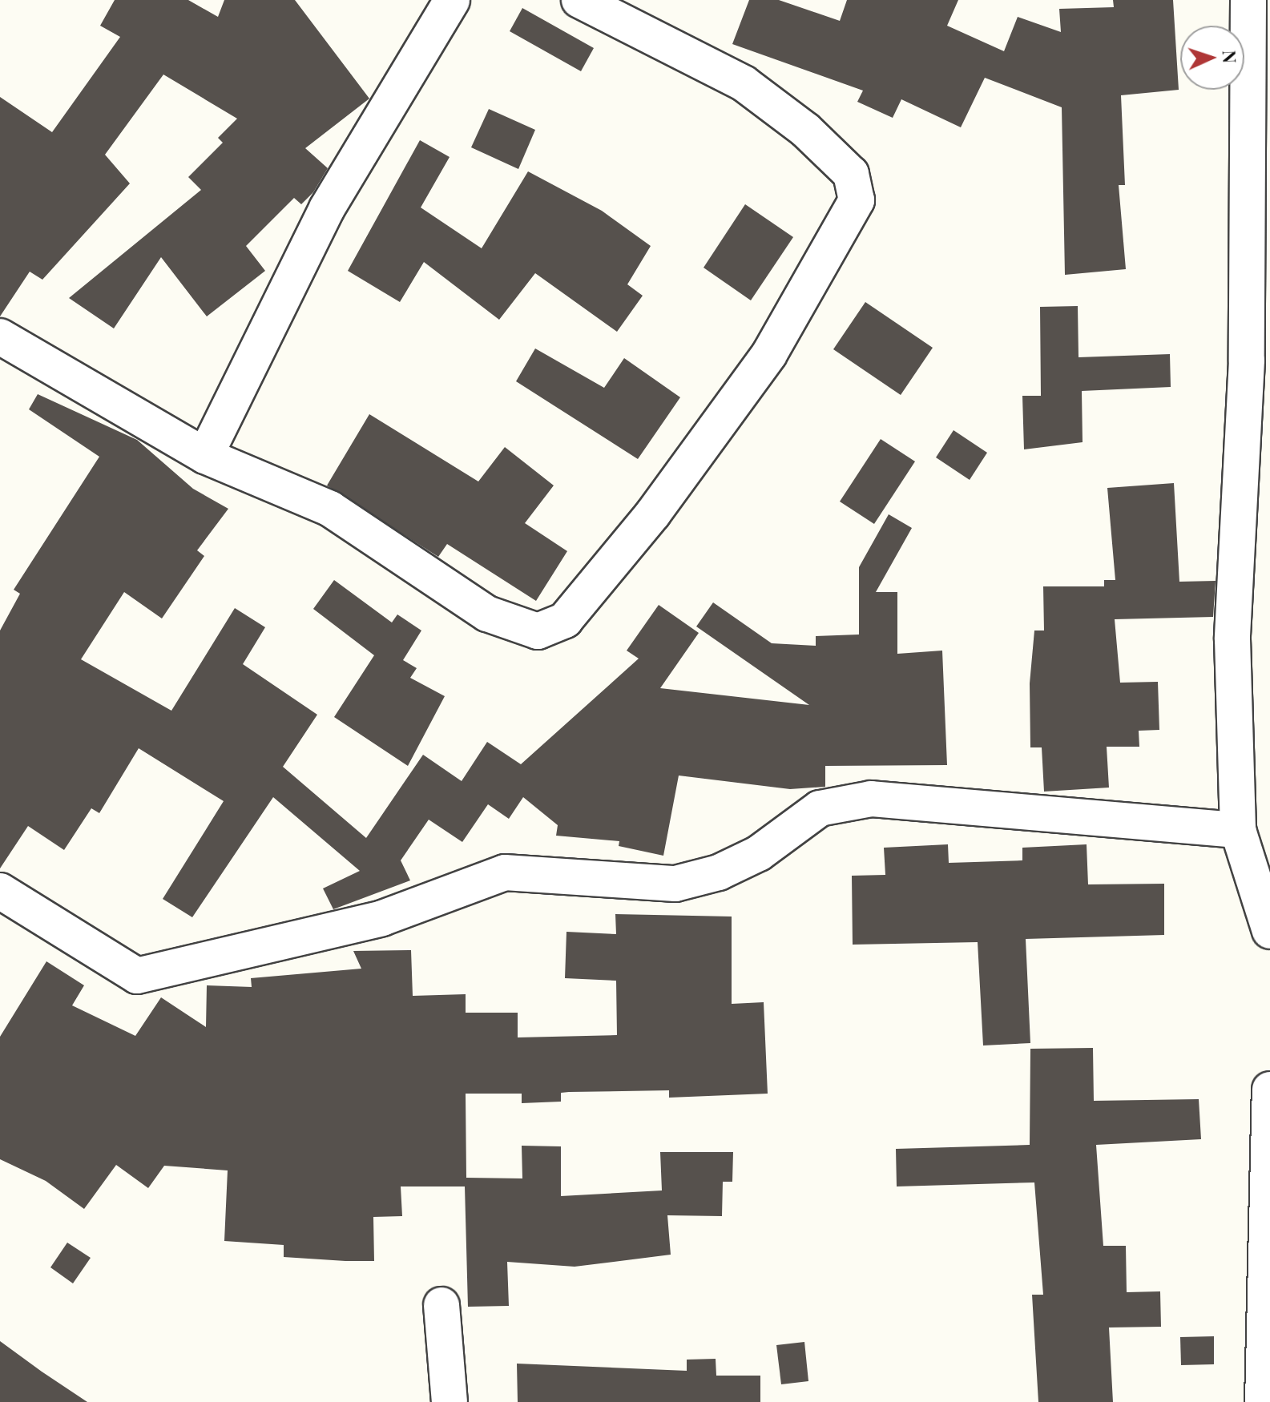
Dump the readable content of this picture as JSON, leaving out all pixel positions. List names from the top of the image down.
{
  "north": "right"
}
